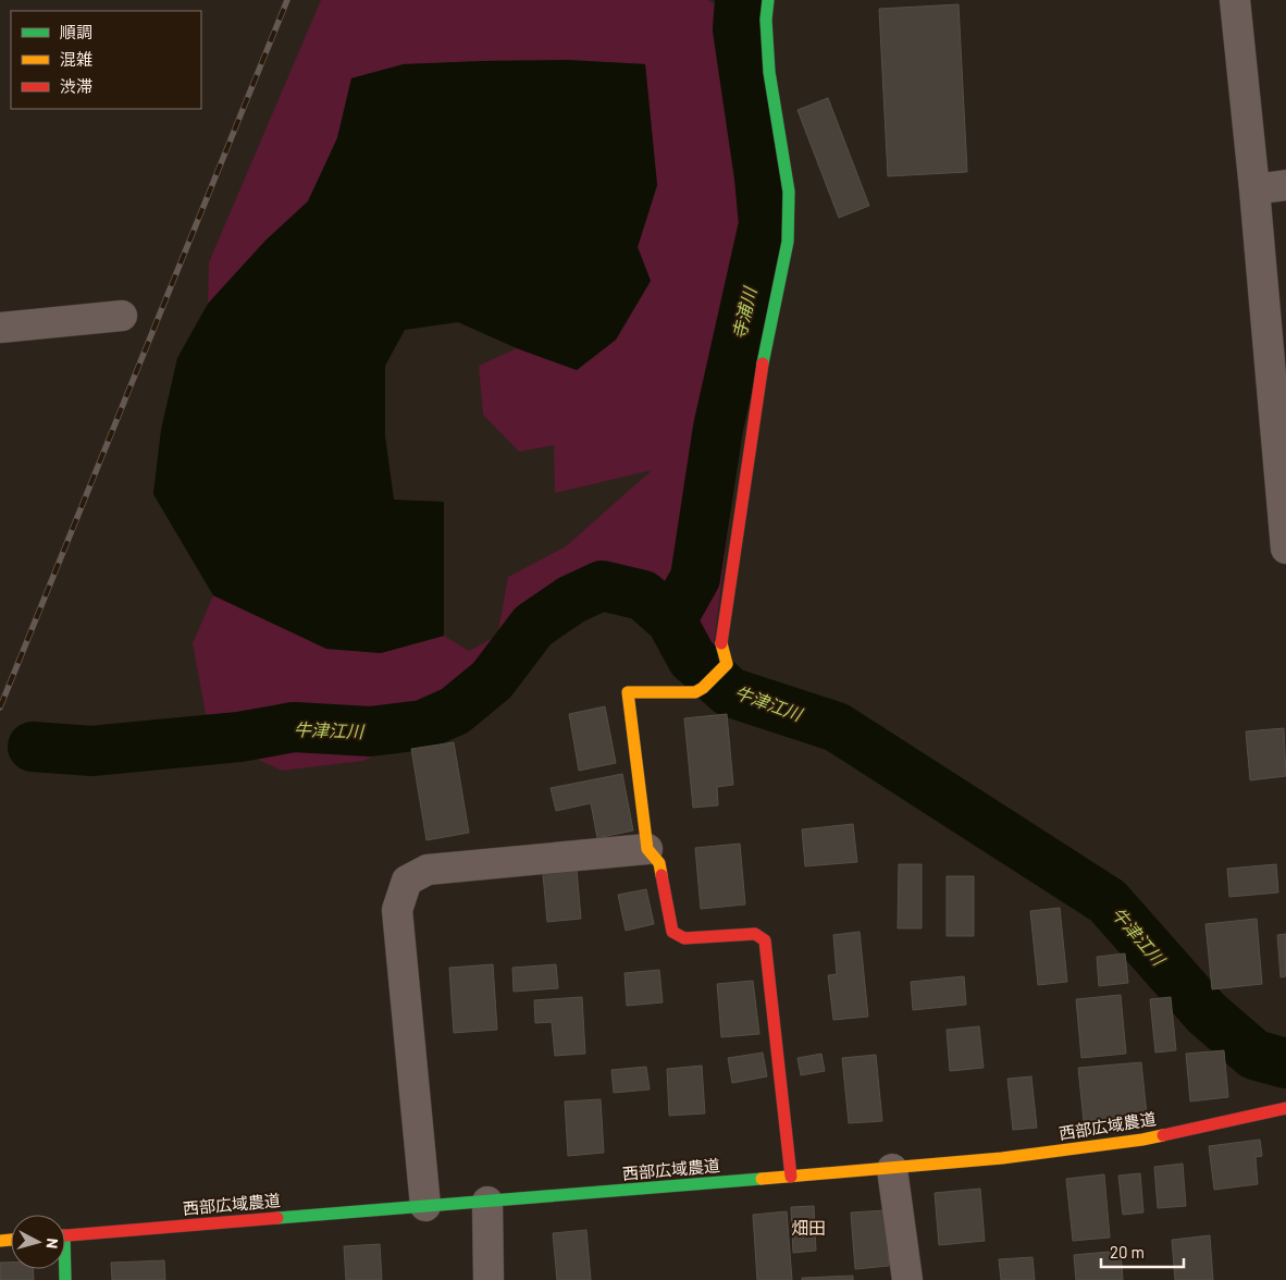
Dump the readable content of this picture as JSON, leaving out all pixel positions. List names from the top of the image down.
{
  "streets": {
    "street": ["西部広域農道"]
  },
  "districts": ["畑田"],
  "water": ["寺浦川", "牛津江川"],
  "legend": ["順調", "混雑", "渋滞"],
  "scale_bar": "20 m",
  "north": "right"
}
